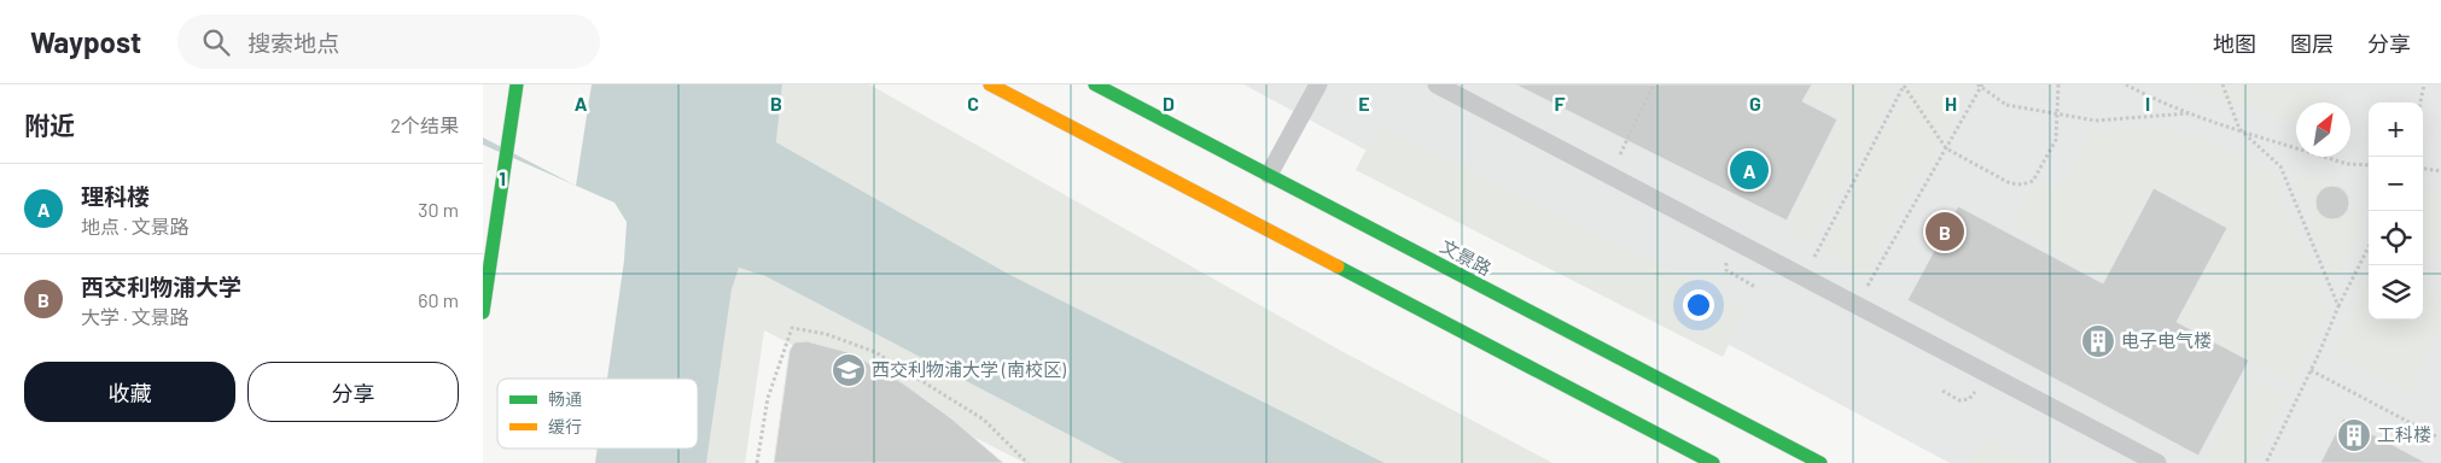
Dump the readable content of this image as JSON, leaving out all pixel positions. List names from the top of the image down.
{
  "streets": {
    "main road": ["文景路"]
  },
  "places": {
    "building": ["电子电气楼", "工科楼"],
    "school or university": ["西交利物浦大学 (南校区)"]
  },
  "legend": ["畅通", "缓行"],
  "north": "top right",
  "page": {
    "header": "Waypost",
    "search": "搜索地点",
    "nav": ["地图", "图层", "分享"],
    "heading": ["附近", "2个结果"],
    "map_buttons": ["+", "−"],
    "pins": ["A", "B"],
    "list": [
      {
        "mark": "A",
        "name": "理科楼",
        "note": "地点 · 文景路",
        "value": "30 m"
      },
      {
        "mark": "B",
        "name": "西交利物浦大学",
        "note": "大学 · 文景路",
        "value": "60 m"
      }
    ],
    "buttons": ["收藏", "分享"]
  },
  "grid": {
    "columns": [
      "A",
      "B",
      "C",
      "D",
      "E",
      "F",
      "G",
      "H",
      "I"
    ],
    "rows": ["1"]
  }
}
